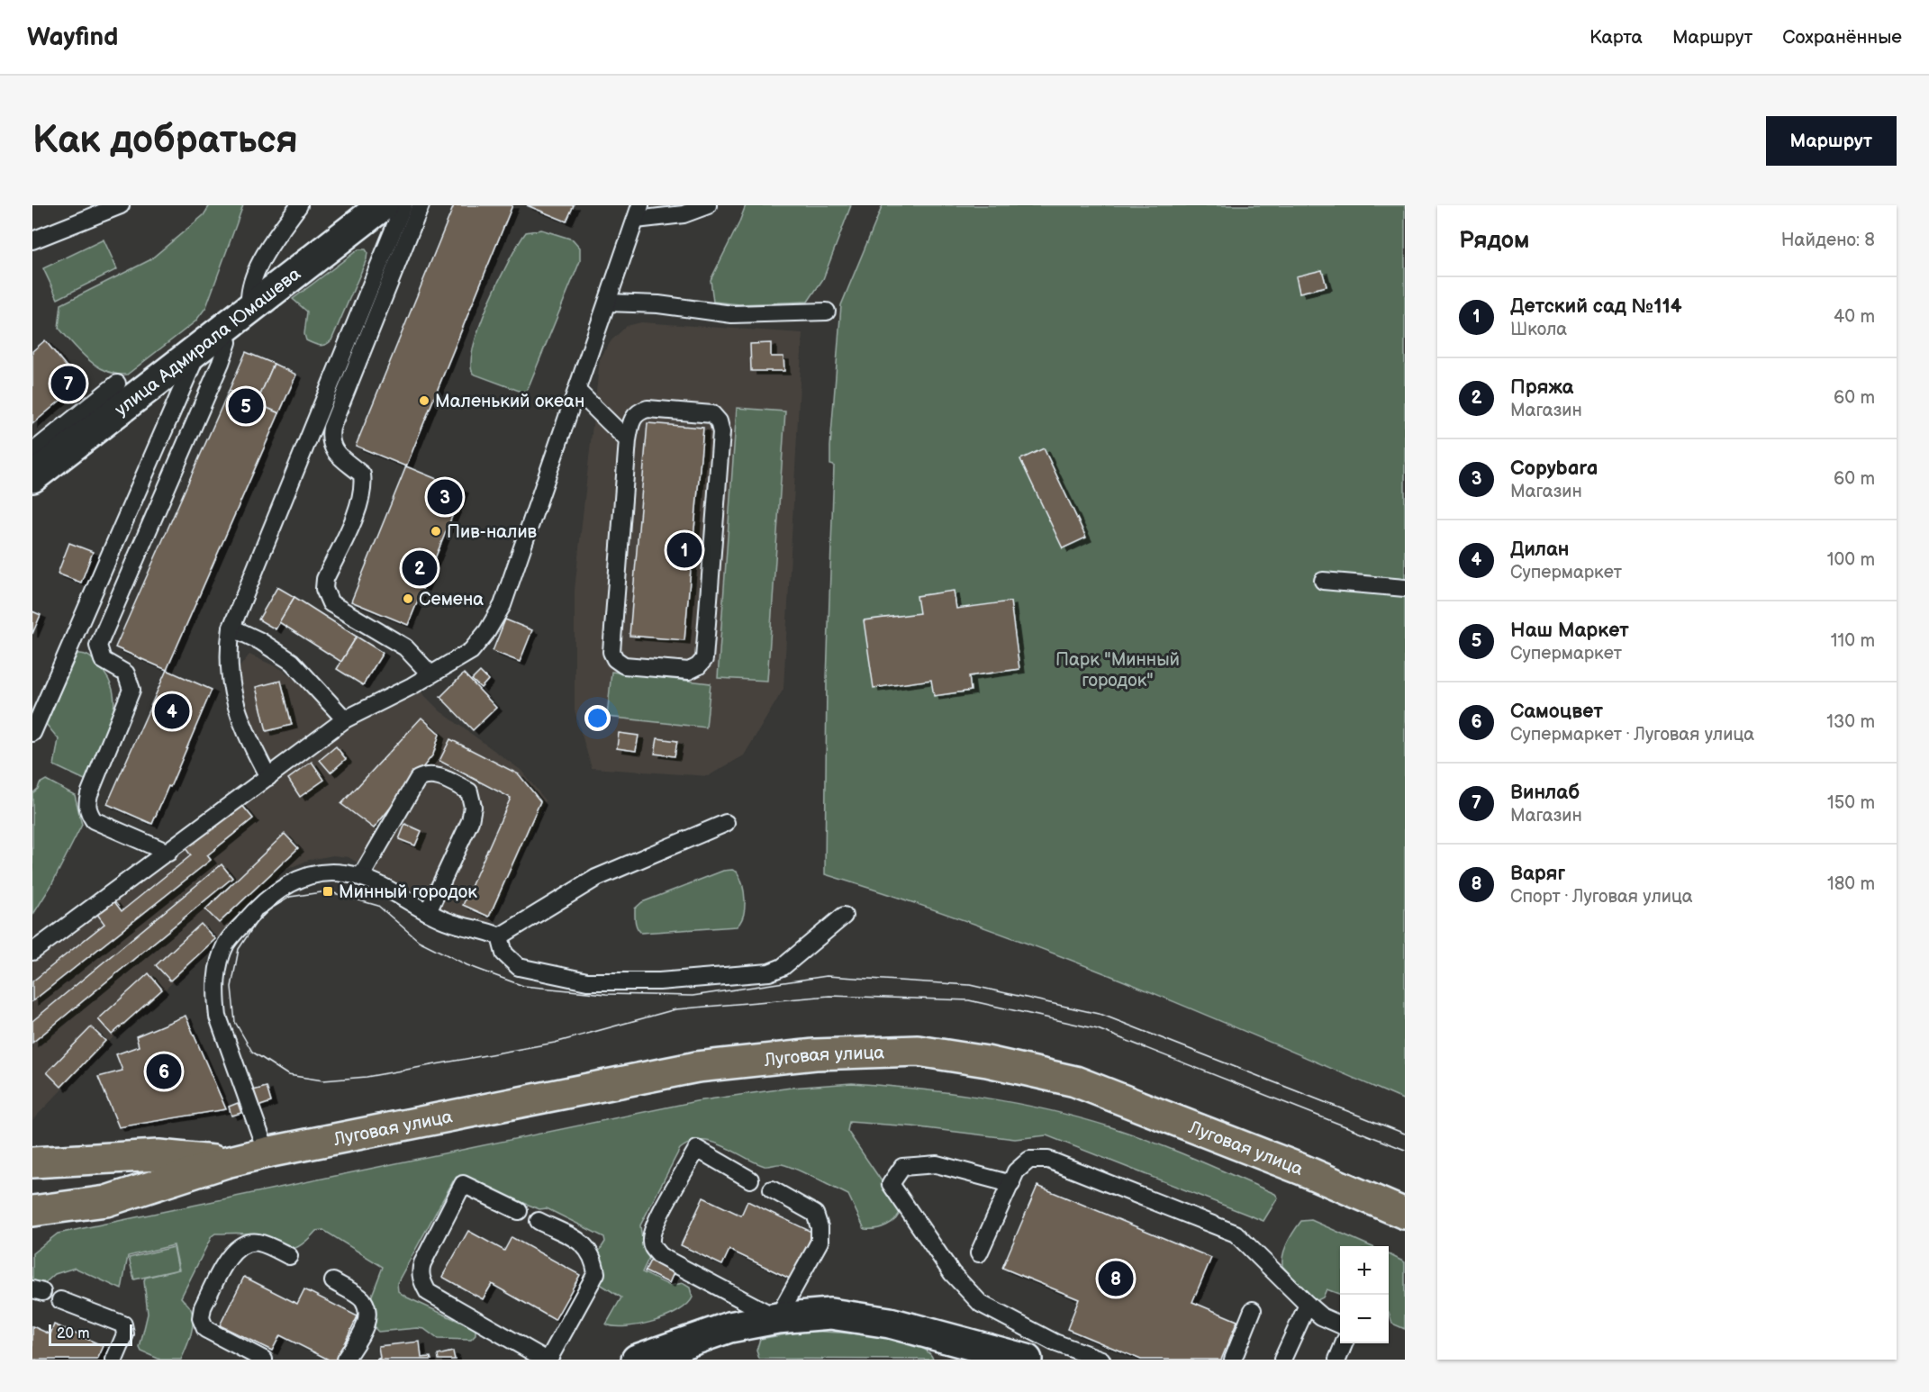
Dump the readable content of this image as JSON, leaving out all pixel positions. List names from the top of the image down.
{
  "streets": {
    "main road": ["Луговая улица"],
    "street": ["улица Адмирала Юмашева"]
  },
  "parks": ["Парк \"Минный городок\""],
  "places": {
    "other": ["Маленький океан", "Пив-налив", "Семена"],
    "transit": ["Минный городок"]
  },
  "scale_bar": "20 m",
  "page": {
    "header": "Wayfind",
    "nav": ["Карта", "Маршрут", "Сохранённые"],
    "buttons": "Маршрут",
    "title": "Как добраться",
    "heading": ["Рядом", "Найдено: 8"],
    "list": [
      {
        "mark": "1",
        "name": "Детский сад №114",
        "note": "Школа",
        "value": "40 m"
      },
      {
        "mark": "2",
        "name": "Пряжа",
        "note": "Магазин",
        "value": "60 m"
      },
      {
        "mark": "3",
        "name": "Copybara",
        "note": "Магазин",
        "value": "60 m"
      },
      {
        "mark": "4",
        "name": "Дилан",
        "note": "Супермаркет",
        "value": "100 m"
      },
      {
        "mark": "5",
        "name": "Наш Маркет",
        "note": "Супермаркет",
        "value": "110 m"
      },
      {
        "mark": "6",
        "name": "Самоцвет",
        "note": "Супермаркет · Луговая улица",
        "value": "130 m"
      },
      {
        "mark": "7",
        "name": "Винлаб",
        "note": "Магазин",
        "value": "150 m"
      },
      {
        "mark": "8",
        "name": "Варяг",
        "note": "Спорт · Луговая улица",
        "value": "180 m"
      }
    ],
    "pins": [
      "7",
      "5",
      "3",
      "1",
      "2",
      "4",
      "6",
      "8"
    ],
    "map_buttons": ["+", "−"],
    "scale": "20 m"
  }
}
